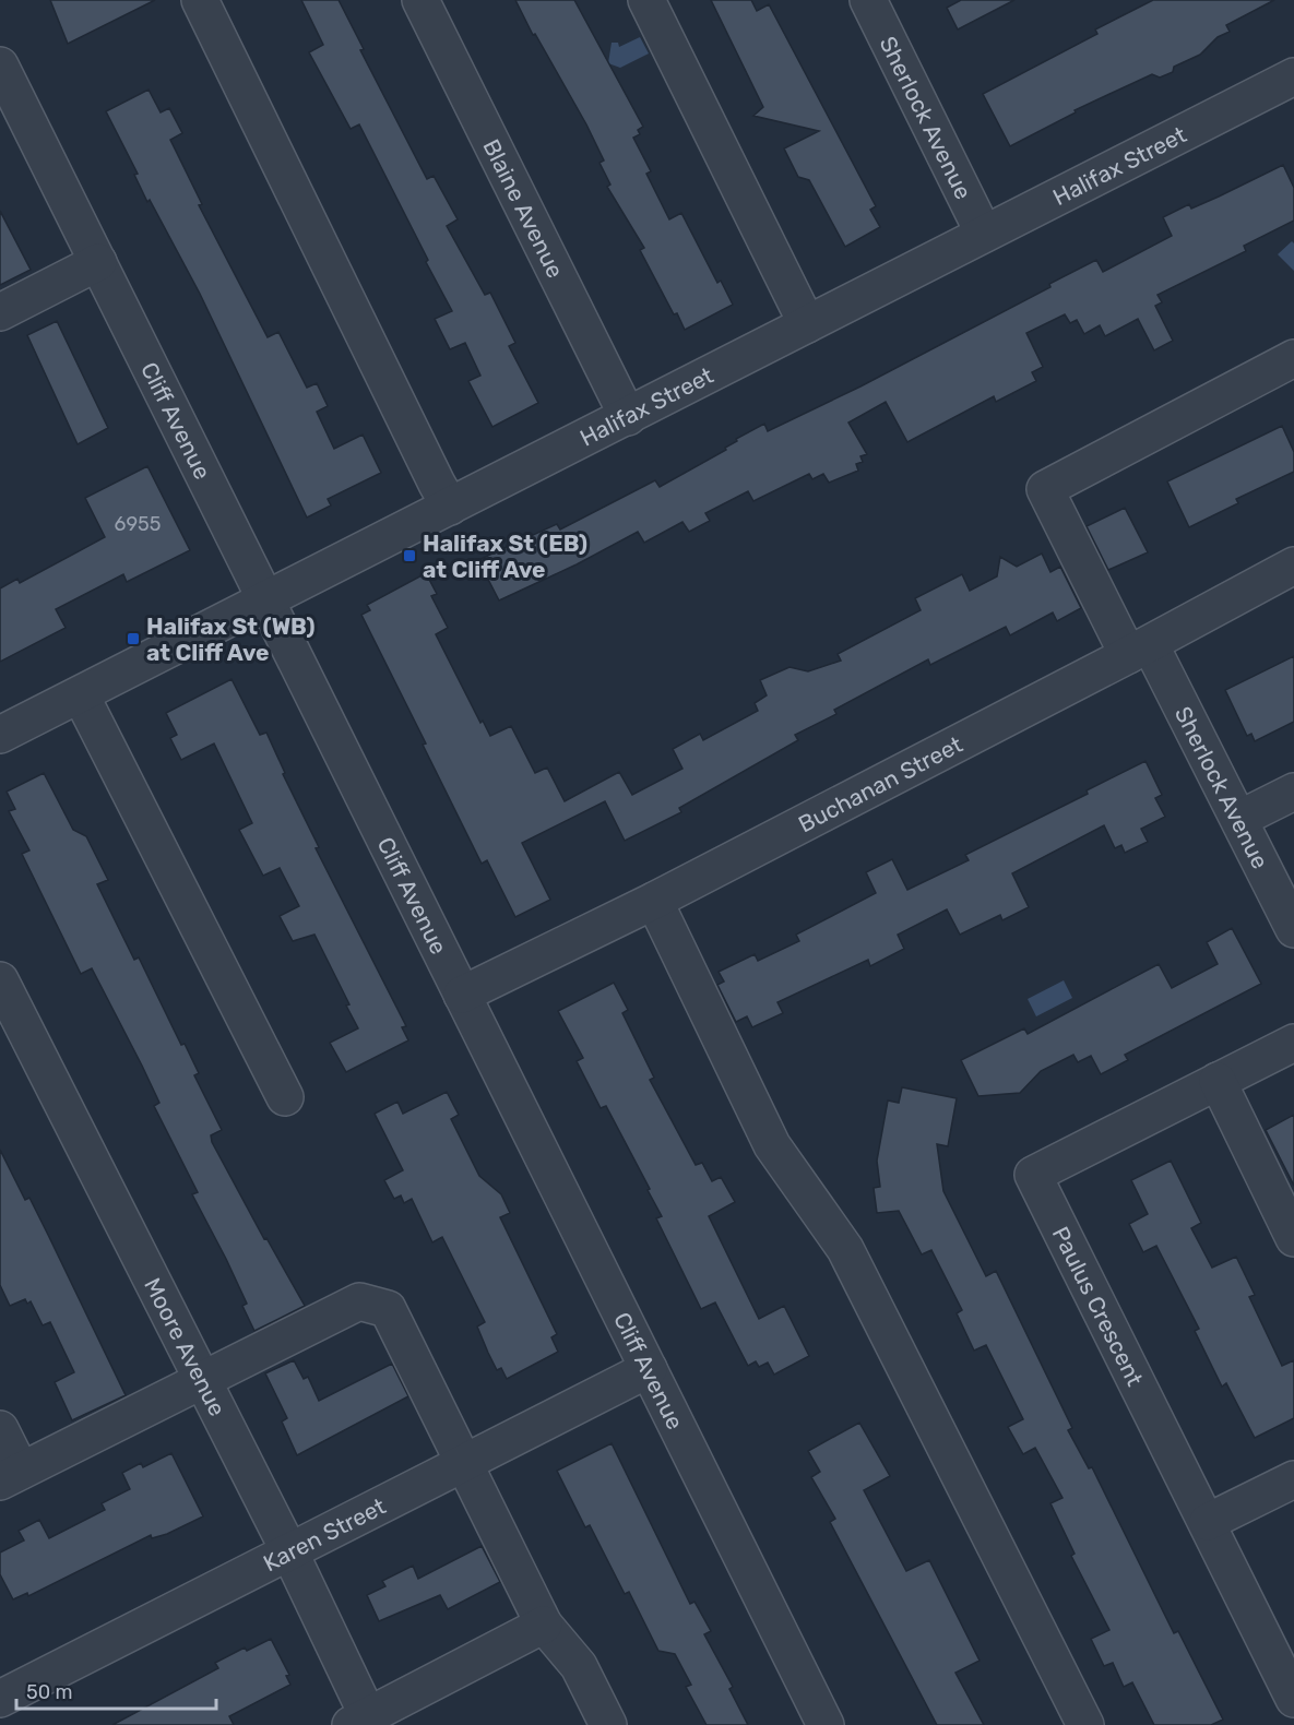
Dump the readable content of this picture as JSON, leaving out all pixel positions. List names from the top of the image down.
{
  "streets": {
    "street": [
      "Sherlock Avenue",
      "Halifax Street",
      "Blaine Avenue",
      "Cliff Avenue",
      "Buchanan Street",
      "Paulus Crescent",
      "Moore Avenue",
      "Karen Street"
    ]
  },
  "crossings": [
    ["Sherlock Avenue", "Halifax Street"],
    ["Sherlock Avenue", "Buchanan Street"],
    ["Halifax Street", "Blaine Avenue"],
    ["Halifax Street", "Cliff Avenue"],
    ["Cliff Avenue", "Buchanan Street"],
    ["Cliff Avenue", "Karen Street"],
    ["Moore Avenue", "Karen Street"]
  ],
  "places": {
    "transit": ["Halifax St (EB) at Cliff Ave", "Halifax St (WB) at Cliff Ave"]
  },
  "house_numbers": ["6955"],
  "scale_bar": "50 m"
}
